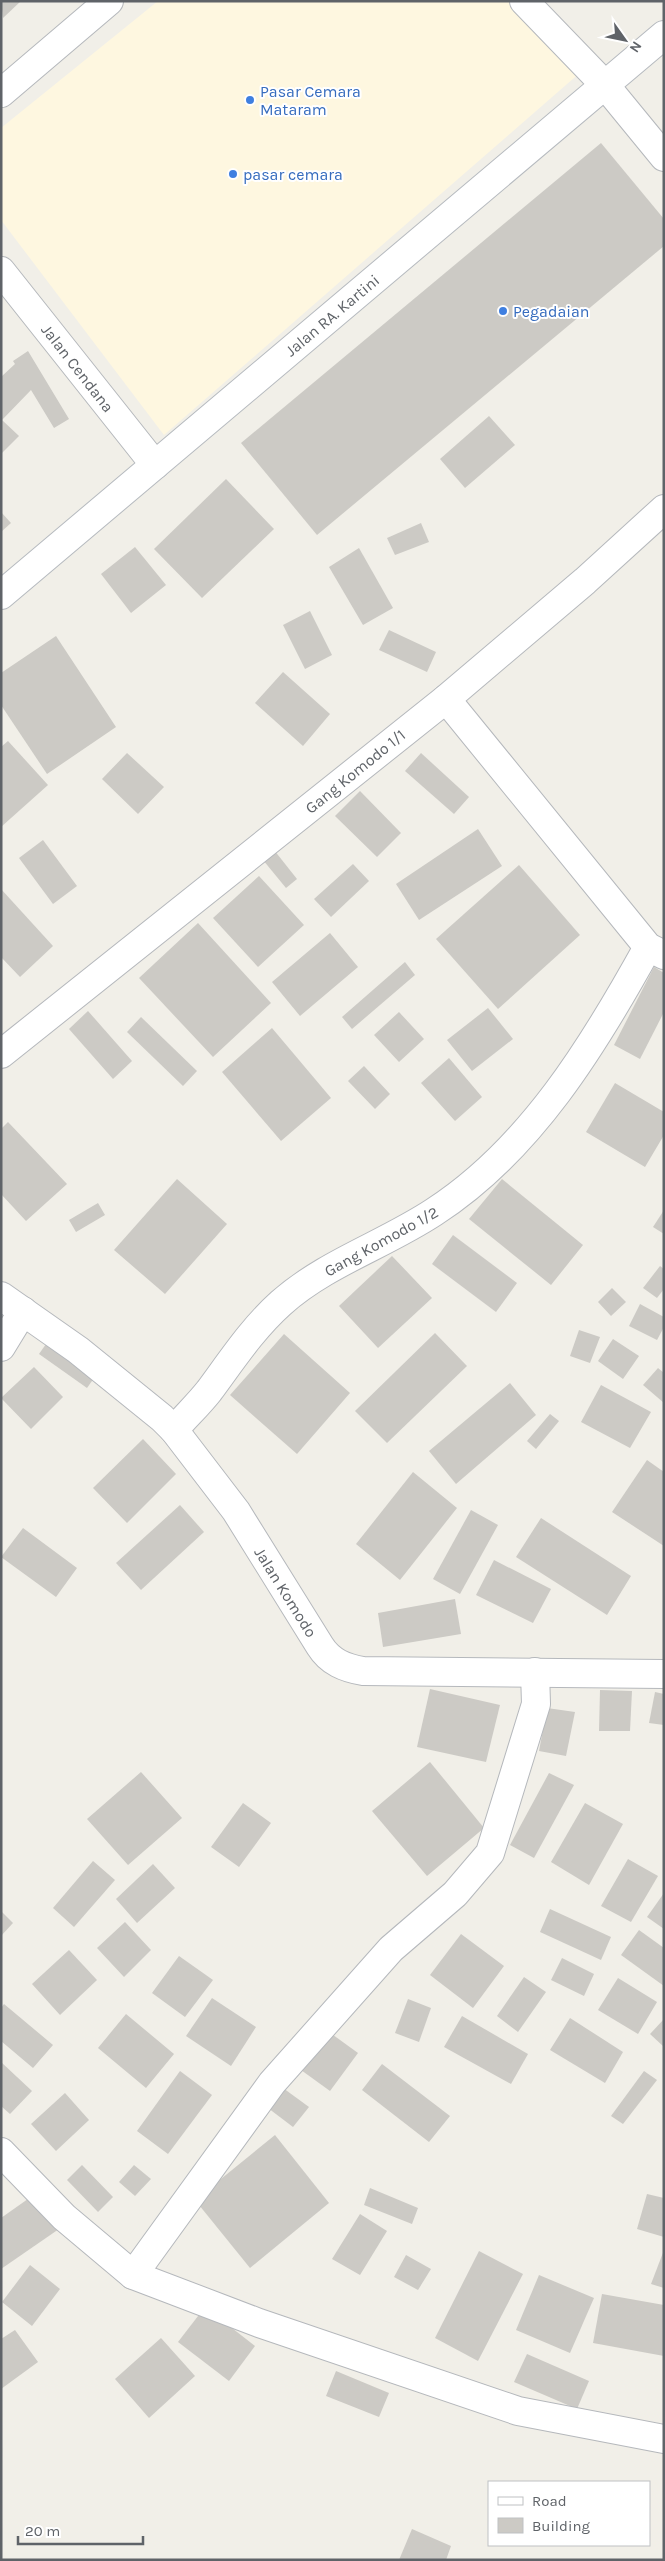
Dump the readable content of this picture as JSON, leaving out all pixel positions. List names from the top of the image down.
{
  "streets": {
    "street": [
      "Jalan RA. Kartini",
      "Jalan Cendana",
      "Gang Komodo 1/1",
      "Gang Komodo 1/2",
      "Jalan Komodo"
    ]
  },
  "crossings": [
    ["Jalan RA. Kartini", "Jalan Cendana"],
    ["Gang Komodo 1/2", "Jalan Komodo"]
  ],
  "places": ["Pasar Cemara Mataram", "pasar cemara", "Pegadaian"],
  "legend": ["Road", "Building"],
  "scale_bar": "20 m",
  "north": "bottom right"
}
